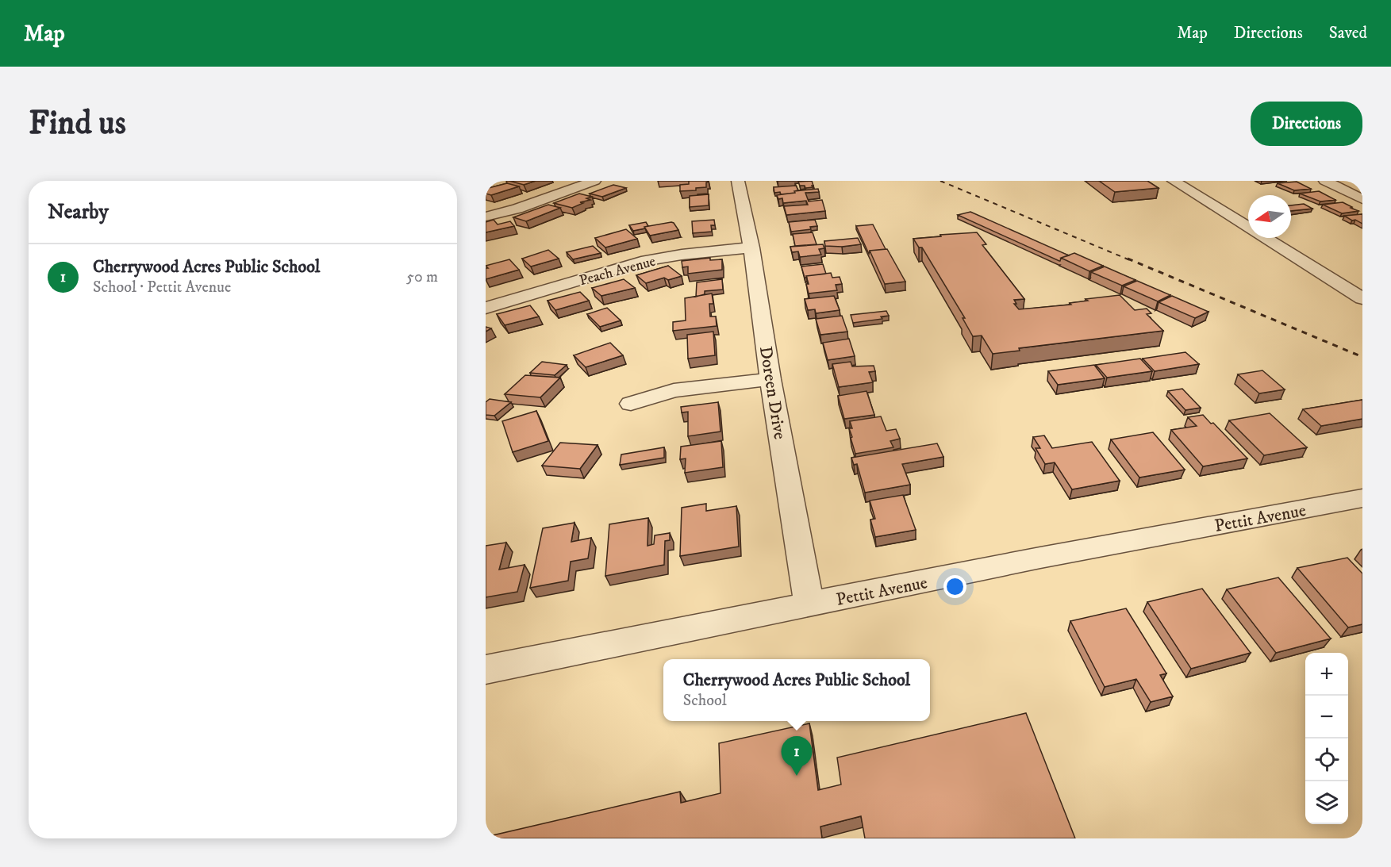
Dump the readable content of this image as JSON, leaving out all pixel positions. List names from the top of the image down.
{
  "streets": {
    "street": ["Peach Avenue", "Doreen Drive", "Pettit Avenue"]
  },
  "crossings": [
    ["Peach Avenue", "Doreen Drive"],
    ["Doreen Drive", "Pettit Avenue"]
  ],
  "north": "left",
  "page": {
    "header": "Map",
    "nav": ["Map", "Directions", "Saved"],
    "buttons": "Directions",
    "title": "Find us",
    "heading": "Nearby",
    "list": [
      {
        "mark": "1",
        "name": "Cherrywood Acres Public School",
        "note": "School · Pettit Avenue",
        "value": "50 m"
      }
    ],
    "map_buttons": ["+", "−"],
    "popup": ["Cherrywood Acres Public School", "School"],
    "pins": "1"
  }
}
